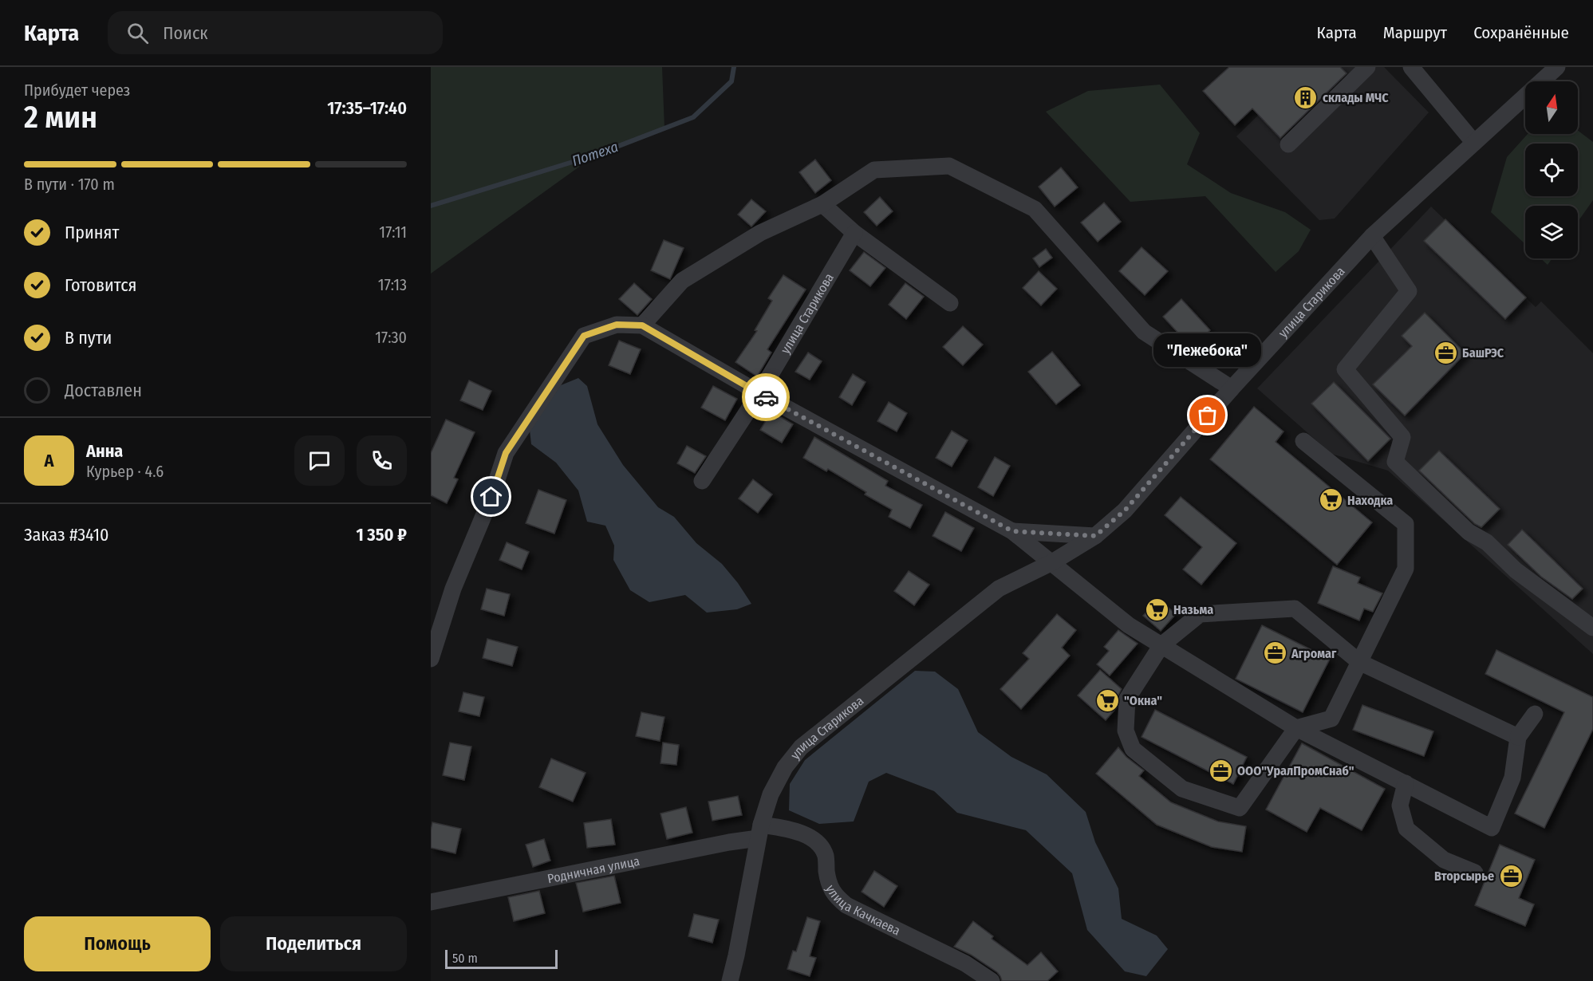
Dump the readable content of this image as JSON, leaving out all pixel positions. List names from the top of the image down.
{
  "streets": {
    "street": ["улица Старикова", "Родничная улица", "улица Качкаева"]
  },
  "crossings": [
    ["улица Старикова", "Родничная улица"],
    ["улица Старикова", "улица Качкаева"],
    ["Родничная улица", "улица Качкаева"]
  ],
  "water": ["Потеха"],
  "places": {
    "building": ["склады МЧС"],
    "office": [
      "БашРЭС",
      "Агромаг",
      "ООО\"УралПромСнаб\"",
      "Вторсырье"
    ],
    "other": ["\"Лежебока\""],
    "supermarket": ["Находка", "Назьма", "\"Окна\""]
  },
  "scale_bar": "50 m",
  "north": "top",
  "page": {
    "header": "Карта",
    "search": "Поиск",
    "nav": ["Карта", "Маршрут", "Сохранённые"],
    "heading": ["2 мин", "Прибудет через", "17:35–17:40"],
    "panel": [
      "Анна",
      "Курьер · 4.6",
      "Заказ #3410",
      "1 350 ₽"
    ],
    "bar": "В пути · 170 m",
    "list": [
      ["Принят", "17:11"],
      ["Готовится", "17:13"],
      ["В пути", "17:30"],
      "Доставлен"
    ],
    "bubble": "\"Лежебока\"",
    "round": "А",
    "buttons": ["Помощь", "Поделиться"],
    "scale": "50 m"
  }
}
